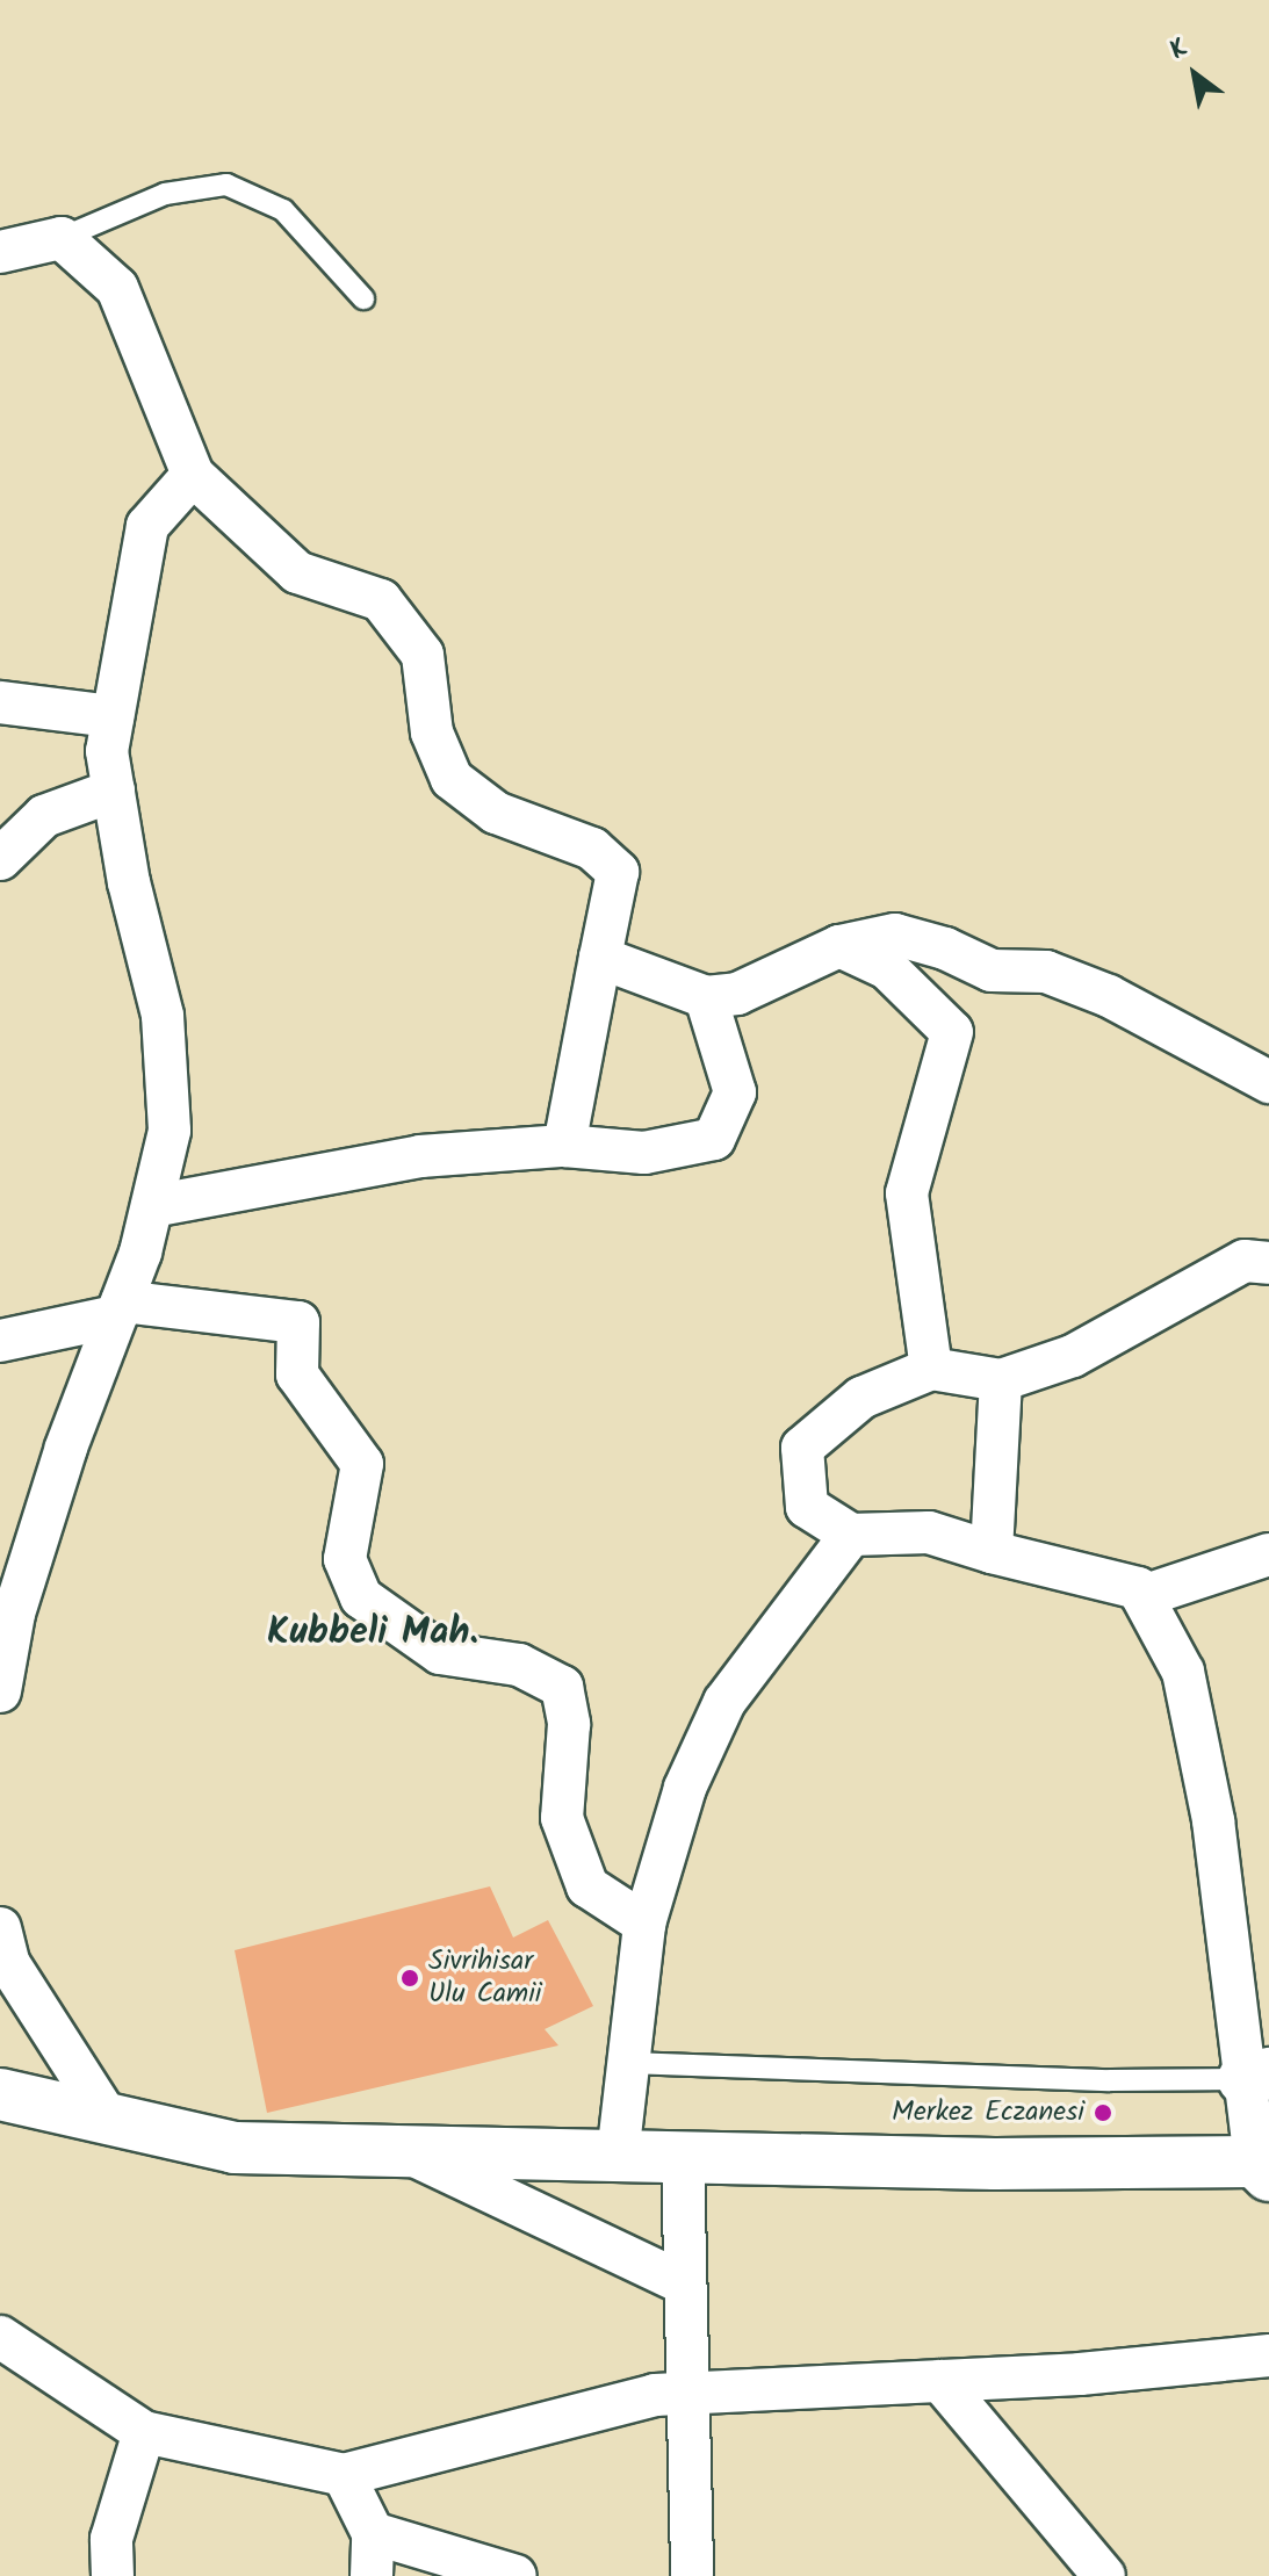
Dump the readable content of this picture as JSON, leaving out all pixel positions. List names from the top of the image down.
{
  "districts": ["Kubbeli Mah."],
  "places": ["Sivrihisar Ulu Camii", "Merkez Eczanesi"],
  "north": "top left"
}
